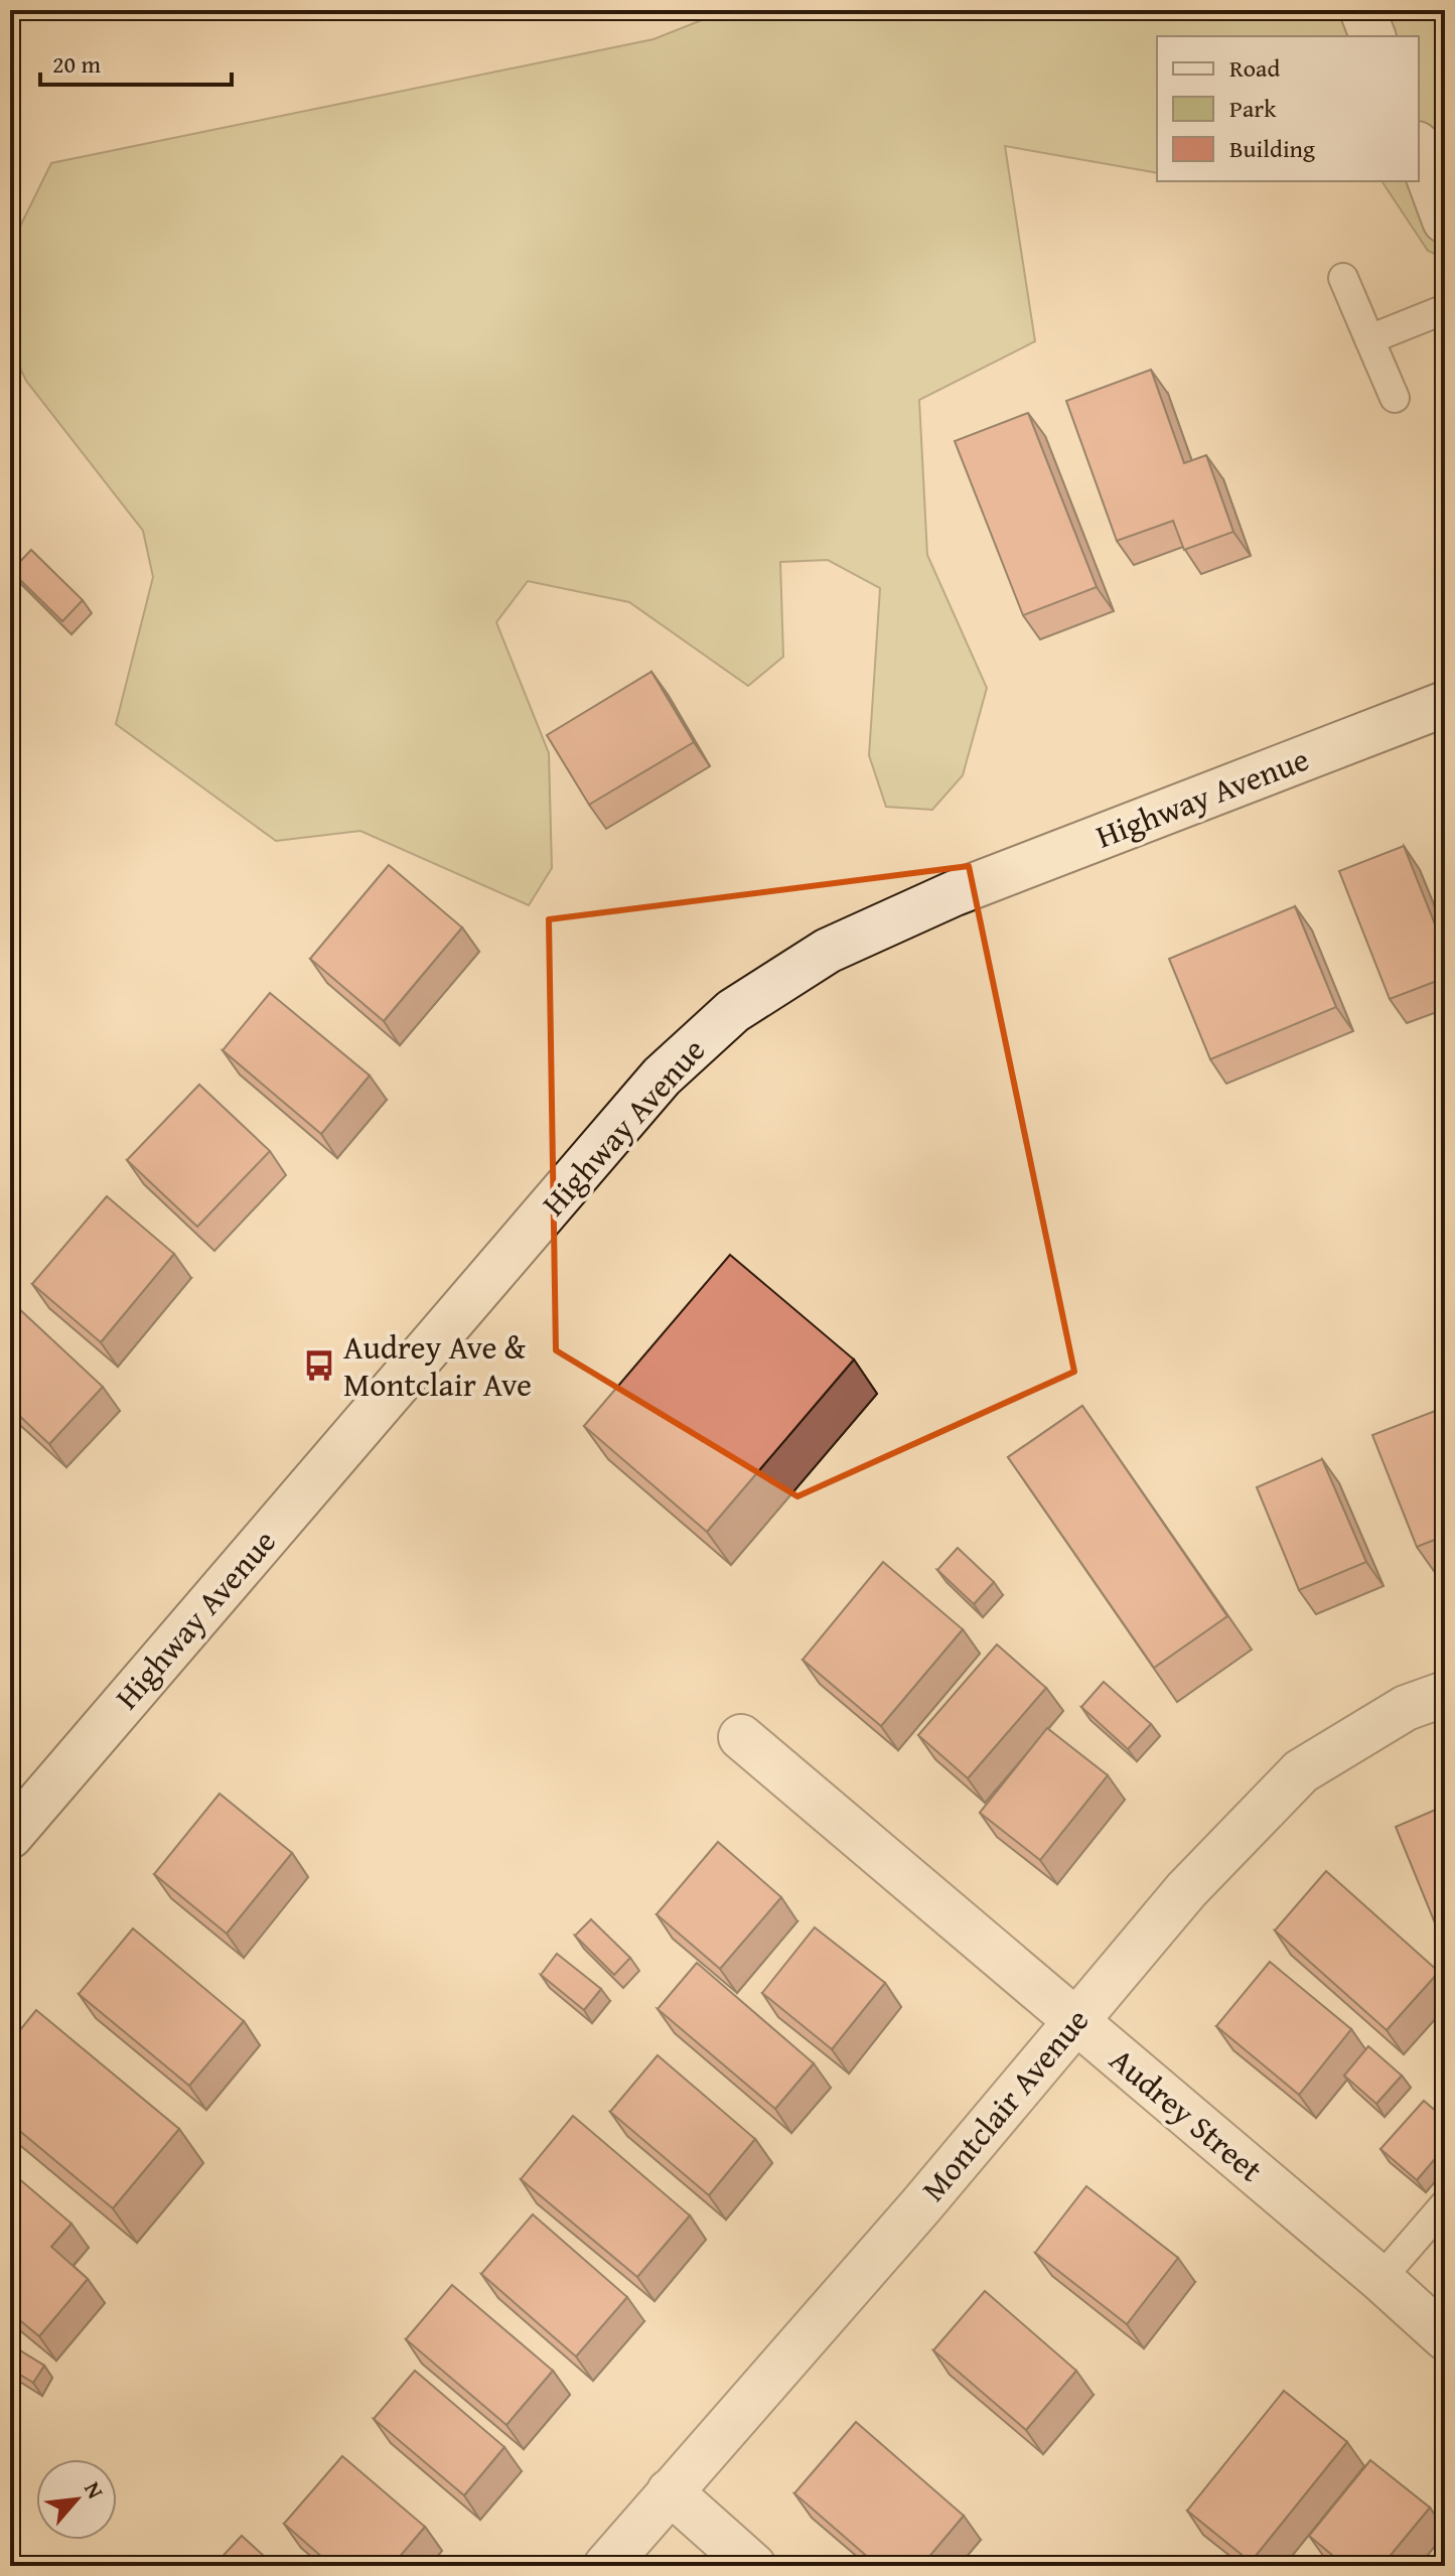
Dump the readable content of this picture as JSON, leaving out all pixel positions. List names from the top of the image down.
{
  "streets": {
    "street": ["Highway Avenue", "Montclair Avenue", "Audrey Street"]
  },
  "crossings": [
    ["Montclair Avenue", "Audrey Street"]
  ],
  "places": {
    "bus stop": ["Audrey Ave & Montclair Ave"]
  },
  "legend": ["Road", "Park", "Building"],
  "scale_bar": "20 m",
  "north": "top right"
}
